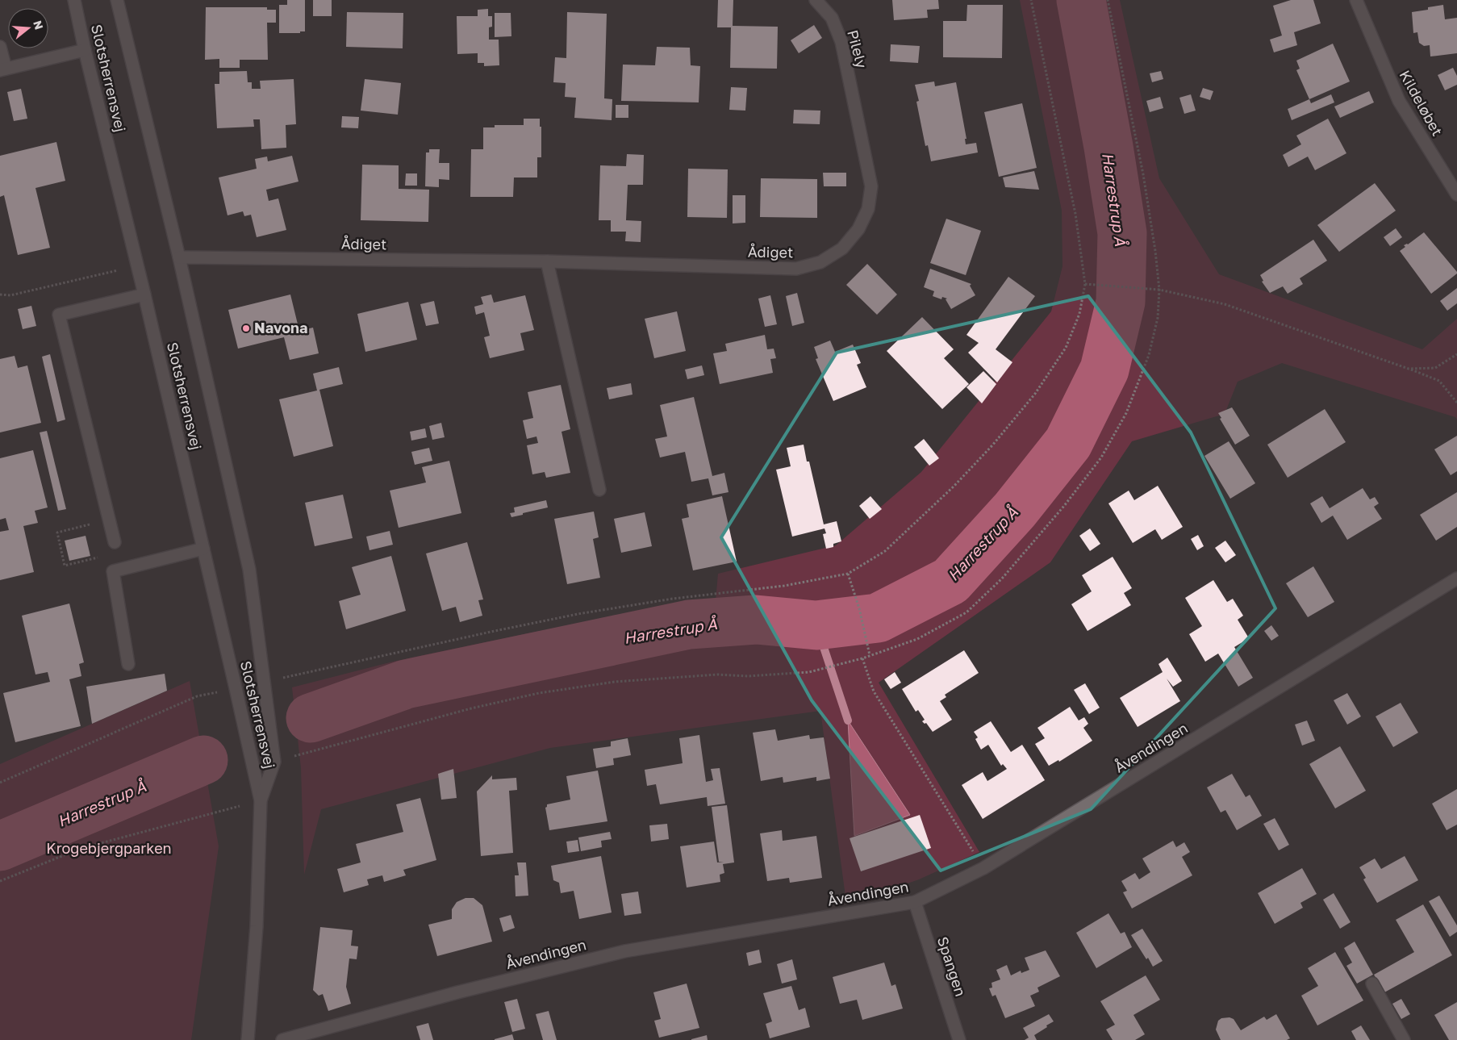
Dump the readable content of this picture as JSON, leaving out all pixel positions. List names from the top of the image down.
{
  "streets": {
    "street": [
      "Pilely",
      "Slotsherrensvej",
      "Kildeløbet",
      "Ådiget",
      "Åvendingen",
      "Spangen"
    ]
  },
  "crossings": [
    ["Pilely", "Ådiget"],
    ["Slotsherrensvej", "Ådiget"],
    ["Åvendingen", "Spangen"]
  ],
  "water": ["Harrestrup Å"],
  "parks": ["Krogebjergparken"],
  "places": ["Navona"],
  "north": "right"
}
